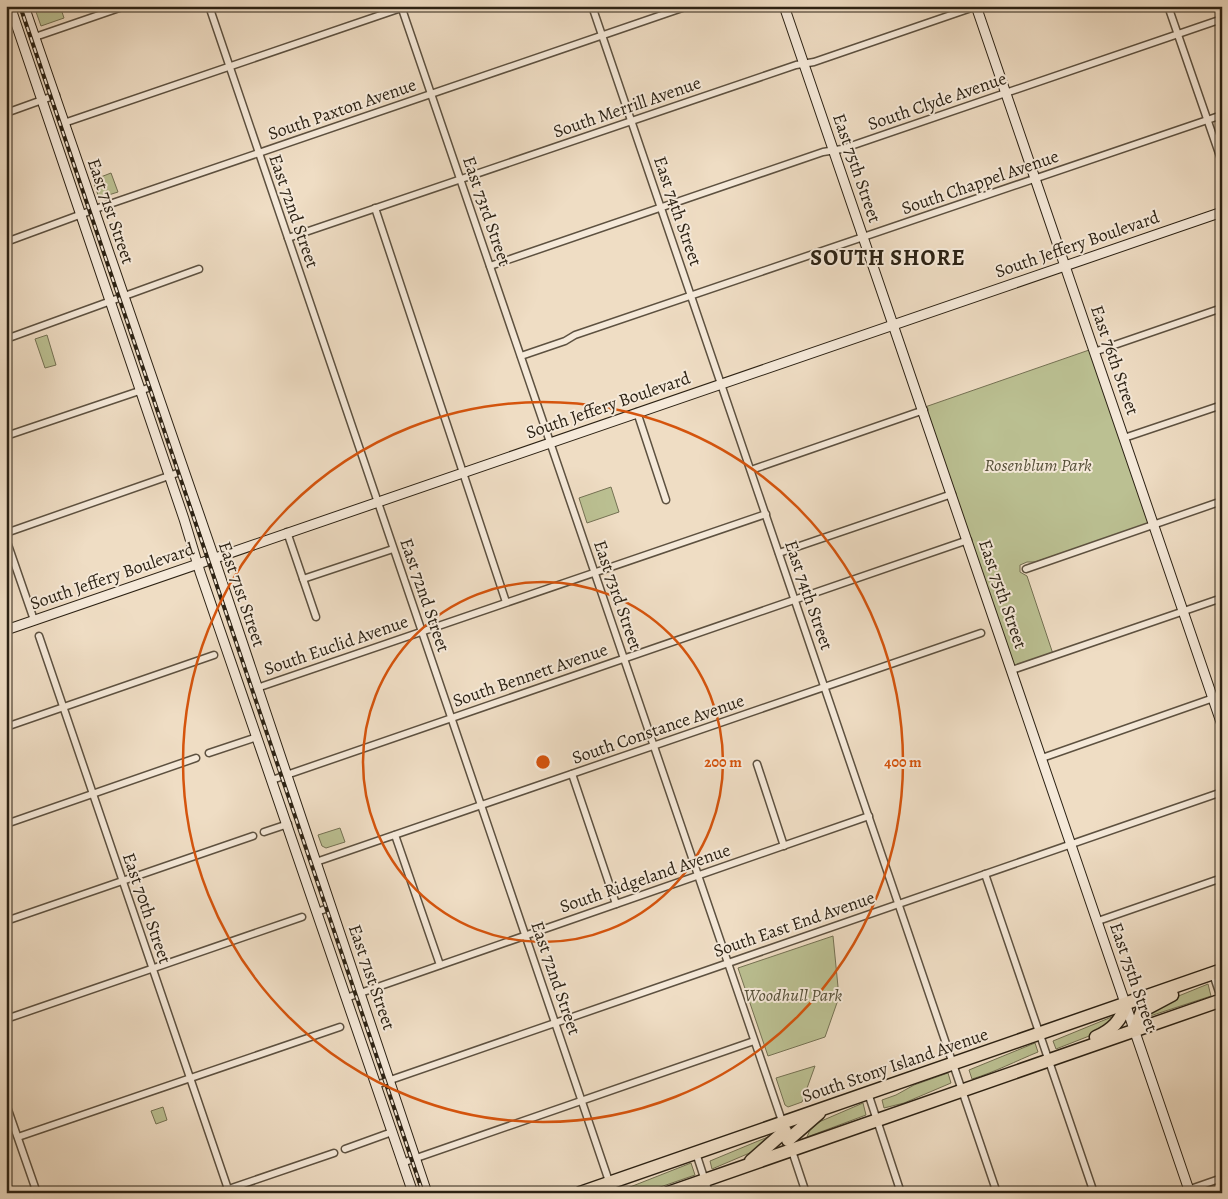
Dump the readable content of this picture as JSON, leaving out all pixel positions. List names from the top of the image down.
{
  "streets": {
    "highway": ["South Stony Island Avenue"],
    "main road": [
      "East 75th Street",
      "East 71st Street",
      "South Jeffery Boulevard",
      "East 76th Street"
    ],
    "street": [
      "South Clyde Avenue",
      "South Merrill Avenue",
      "South Paxton Avenue",
      "South Chappel Avenue",
      "East 72nd Street",
      "East 73rd Street",
      "East 74th Street",
      "South Euclid Avenue",
      "South Bennett Avenue",
      "South Constance Avenue",
      "South Ridgeland Avenue",
      "East 70th Street",
      "South East End Avenue"
    ]
  },
  "crossings": [
    ["South Clyde Avenue", "East 75th Street"],
    ["South Clyde Avenue", "East 73rd Street"],
    ["South Clyde Avenue", "East 74th Street"],
    ["South Clyde Avenue", "East 76th Street"],
    ["South Merrill Avenue", "East 75th Street"],
    ["South Merrill Avenue", "East 72nd Street"],
    ["South Merrill Avenue", "East 73rd Street"],
    ["South Merrill Avenue", "East 74th Street"],
    ["South Merrill Avenue", "East 76th Street"],
    ["South Paxton Avenue", "East 71st Street"],
    ["South Paxton Avenue", "East 72nd Street"],
    ["South Paxton Avenue", "East 73rd Street"],
    ["South Paxton Avenue", "East 74th Street"],
    ["East 75th Street", "South Chappel Avenue"],
    ["East 75th Street", "South Jeffery Boulevard"],
    ["East 75th Street", "South Bennett Avenue"],
    ["East 75th Street", "South East End Avenue"],
    ["East 75th Street", "South Stony Island Avenue"],
    ["South Chappel Avenue", "East 73rd Street"],
    ["South Chappel Avenue", "East 74th Street"],
    ["South Chappel Avenue", "East 76th Street"],
    ["East 71st Street", "South Jeffery Boulevard"],
    ["East 71st Street", "South Euclid Avenue"],
    ["East 71st Street", "South Bennett Avenue"],
    ["East 71st Street", "South Constance Avenue"],
    ["East 71st Street", "South Ridgeland Avenue"],
    ["East 71st Street", "South East End Avenue"],
    ["East 72nd Street", "South Jeffery Boulevard"],
    ["East 72nd Street", "South Euclid Avenue"],
    ["East 72nd Street", "South Bennett Avenue"],
    ["East 72nd Street", "South Constance Avenue"],
    ["East 72nd Street", "South Ridgeland Avenue"],
    ["East 72nd Street", "South East End Avenue"],
    ["East 72nd Street", "South Stony Island Avenue"],
    ["East 73rd Street", "South Jeffery Boulevard"],
    ["East 73rd Street", "South Euclid Avenue"],
    ["East 73rd Street", "South Bennett Avenue"],
    ["East 73rd Street", "South Constance Avenue"],
    ["East 73rd Street", "South Ridgeland Avenue"],
    ["East 73rd Street", "South East End Avenue"],
    ["East 73rd Street", "South Stony Island Avenue"],
    ["East 74th Street", "South Jeffery Boulevard"],
    ["East 74th Street", "South Euclid Avenue"],
    ["East 74th Street", "South Bennett Avenue"],
    ["East 74th Street", "South Constance Avenue"],
    ["East 74th Street", "South Ridgeland Avenue"],
    ["East 74th Street", "South East End Avenue"],
    ["East 74th Street", "South Stony Island Avenue"],
    ["South Jeffery Boulevard", "East 76th Street"]
  ],
  "districts": ["SOUTH SHORE"],
  "parks": ["Rosenblum Park", "Woodhull Park"],
  "rings": ["200 m", "400 m"]
}
